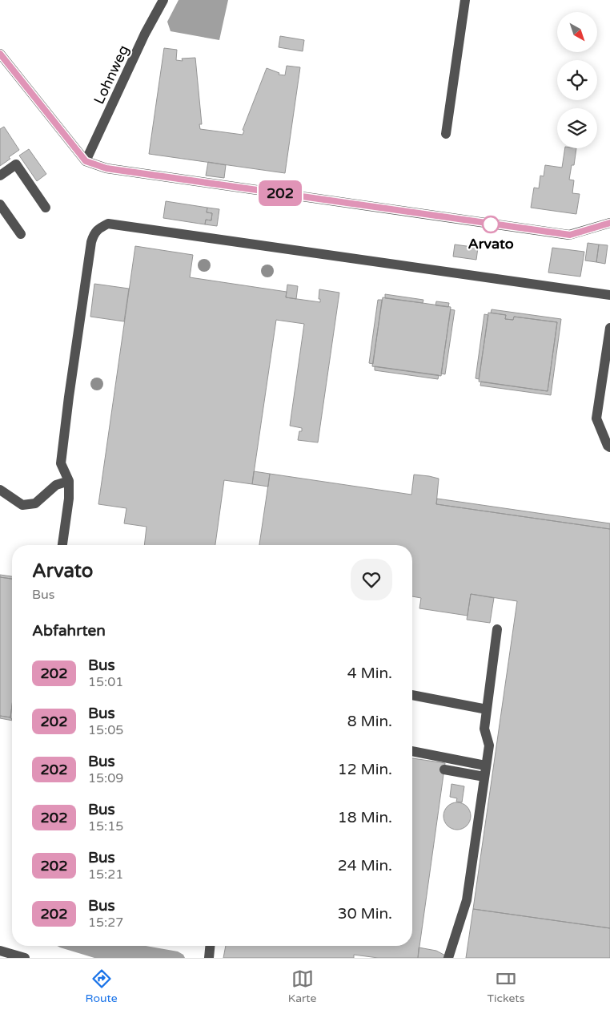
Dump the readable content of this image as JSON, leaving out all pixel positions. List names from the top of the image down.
{
  "streets": {
    "street": ["Lohnweg"]
  },
  "places": ["Arvato"],
  "lines": ["bus line 202"],
  "north": "bottom right",
  "page": {
    "on_map": "202",
    "heading": [
      ["Arvato", "Bus"],
      "Abfahrten"
    ],
    "list": [
      {
        "mark": "202",
        "name": "Bus",
        "note": "15:01",
        "value": "4 Min."
      },
      {
        "mark": "202",
        "name": "Bus",
        "note": "15:05",
        "value": "8 Min."
      },
      {
        "mark": "202",
        "name": "Bus",
        "note": "15:09",
        "value": "12 Min."
      },
      {
        "mark": "202",
        "name": "Bus",
        "note": "15:15",
        "value": "18 Min."
      },
      {
        "mark": "202",
        "name": "Bus",
        "note": "15:21",
        "value": "24 Min."
      },
      {
        "mark": "202",
        "name": "Bus",
        "note": "15:27",
        "value": "30 Min."
      }
    ],
    "tabs": ["Route", "Karte", "Tickets"]
  }
}
